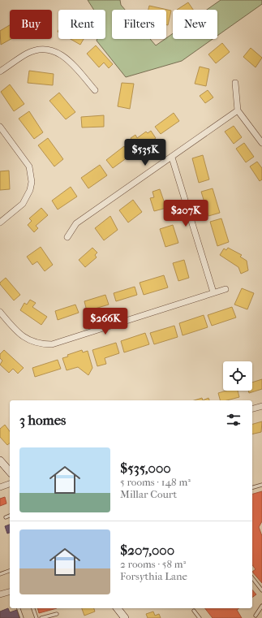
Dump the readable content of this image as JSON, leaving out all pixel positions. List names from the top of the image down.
{
  "page": {
    "chip": [
      "Buy",
      "Rent",
      "Filters",
      "New"
    ],
    "price": ["$535K", "$207K", "$266K"],
    "heading": "3 homes",
    "list": [
      {
        "name": "$535,000",
        "note": "5 rooms · 148 m² · Millar Court"
      },
      {
        "name": "$207,000",
        "note": "2 rooms · 58 m² · Forsythia Lane"
      }
    ]
  }
}
